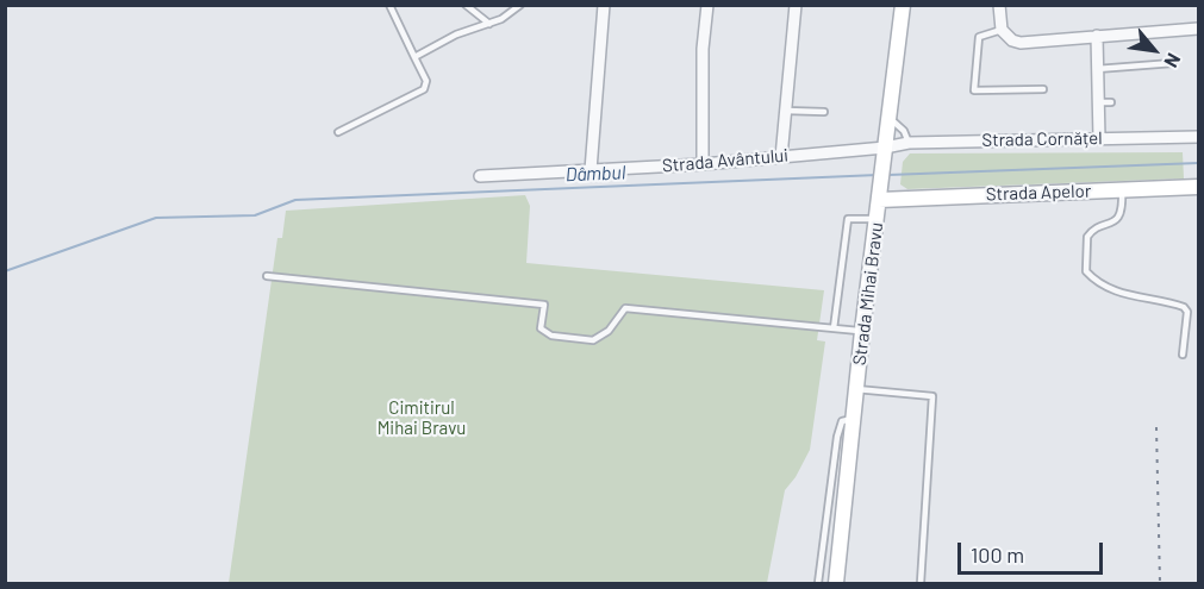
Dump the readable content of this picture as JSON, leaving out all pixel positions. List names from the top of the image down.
{
  "streets": {
    "main road": ["Strada Apelor", "Strada Mihai Bravu"],
    "street": ["Strada Cornățel", "Strada Avântului"]
  },
  "crossings": [
    ["Strada Cornățel", "Strada Avântului"],
    ["Strada Cornățel", "Strada Mihai Bravu"],
    ["Strada Avântului", "Strada Mihai Bravu"],
    ["Strada Apelor", "Strada Mihai Bravu"]
  ],
  "water": ["Dâmbul"],
  "parks": ["Cimitirul Mihai Bravu"],
  "scale_bar": "100 m",
  "north": "bottom right"
}
